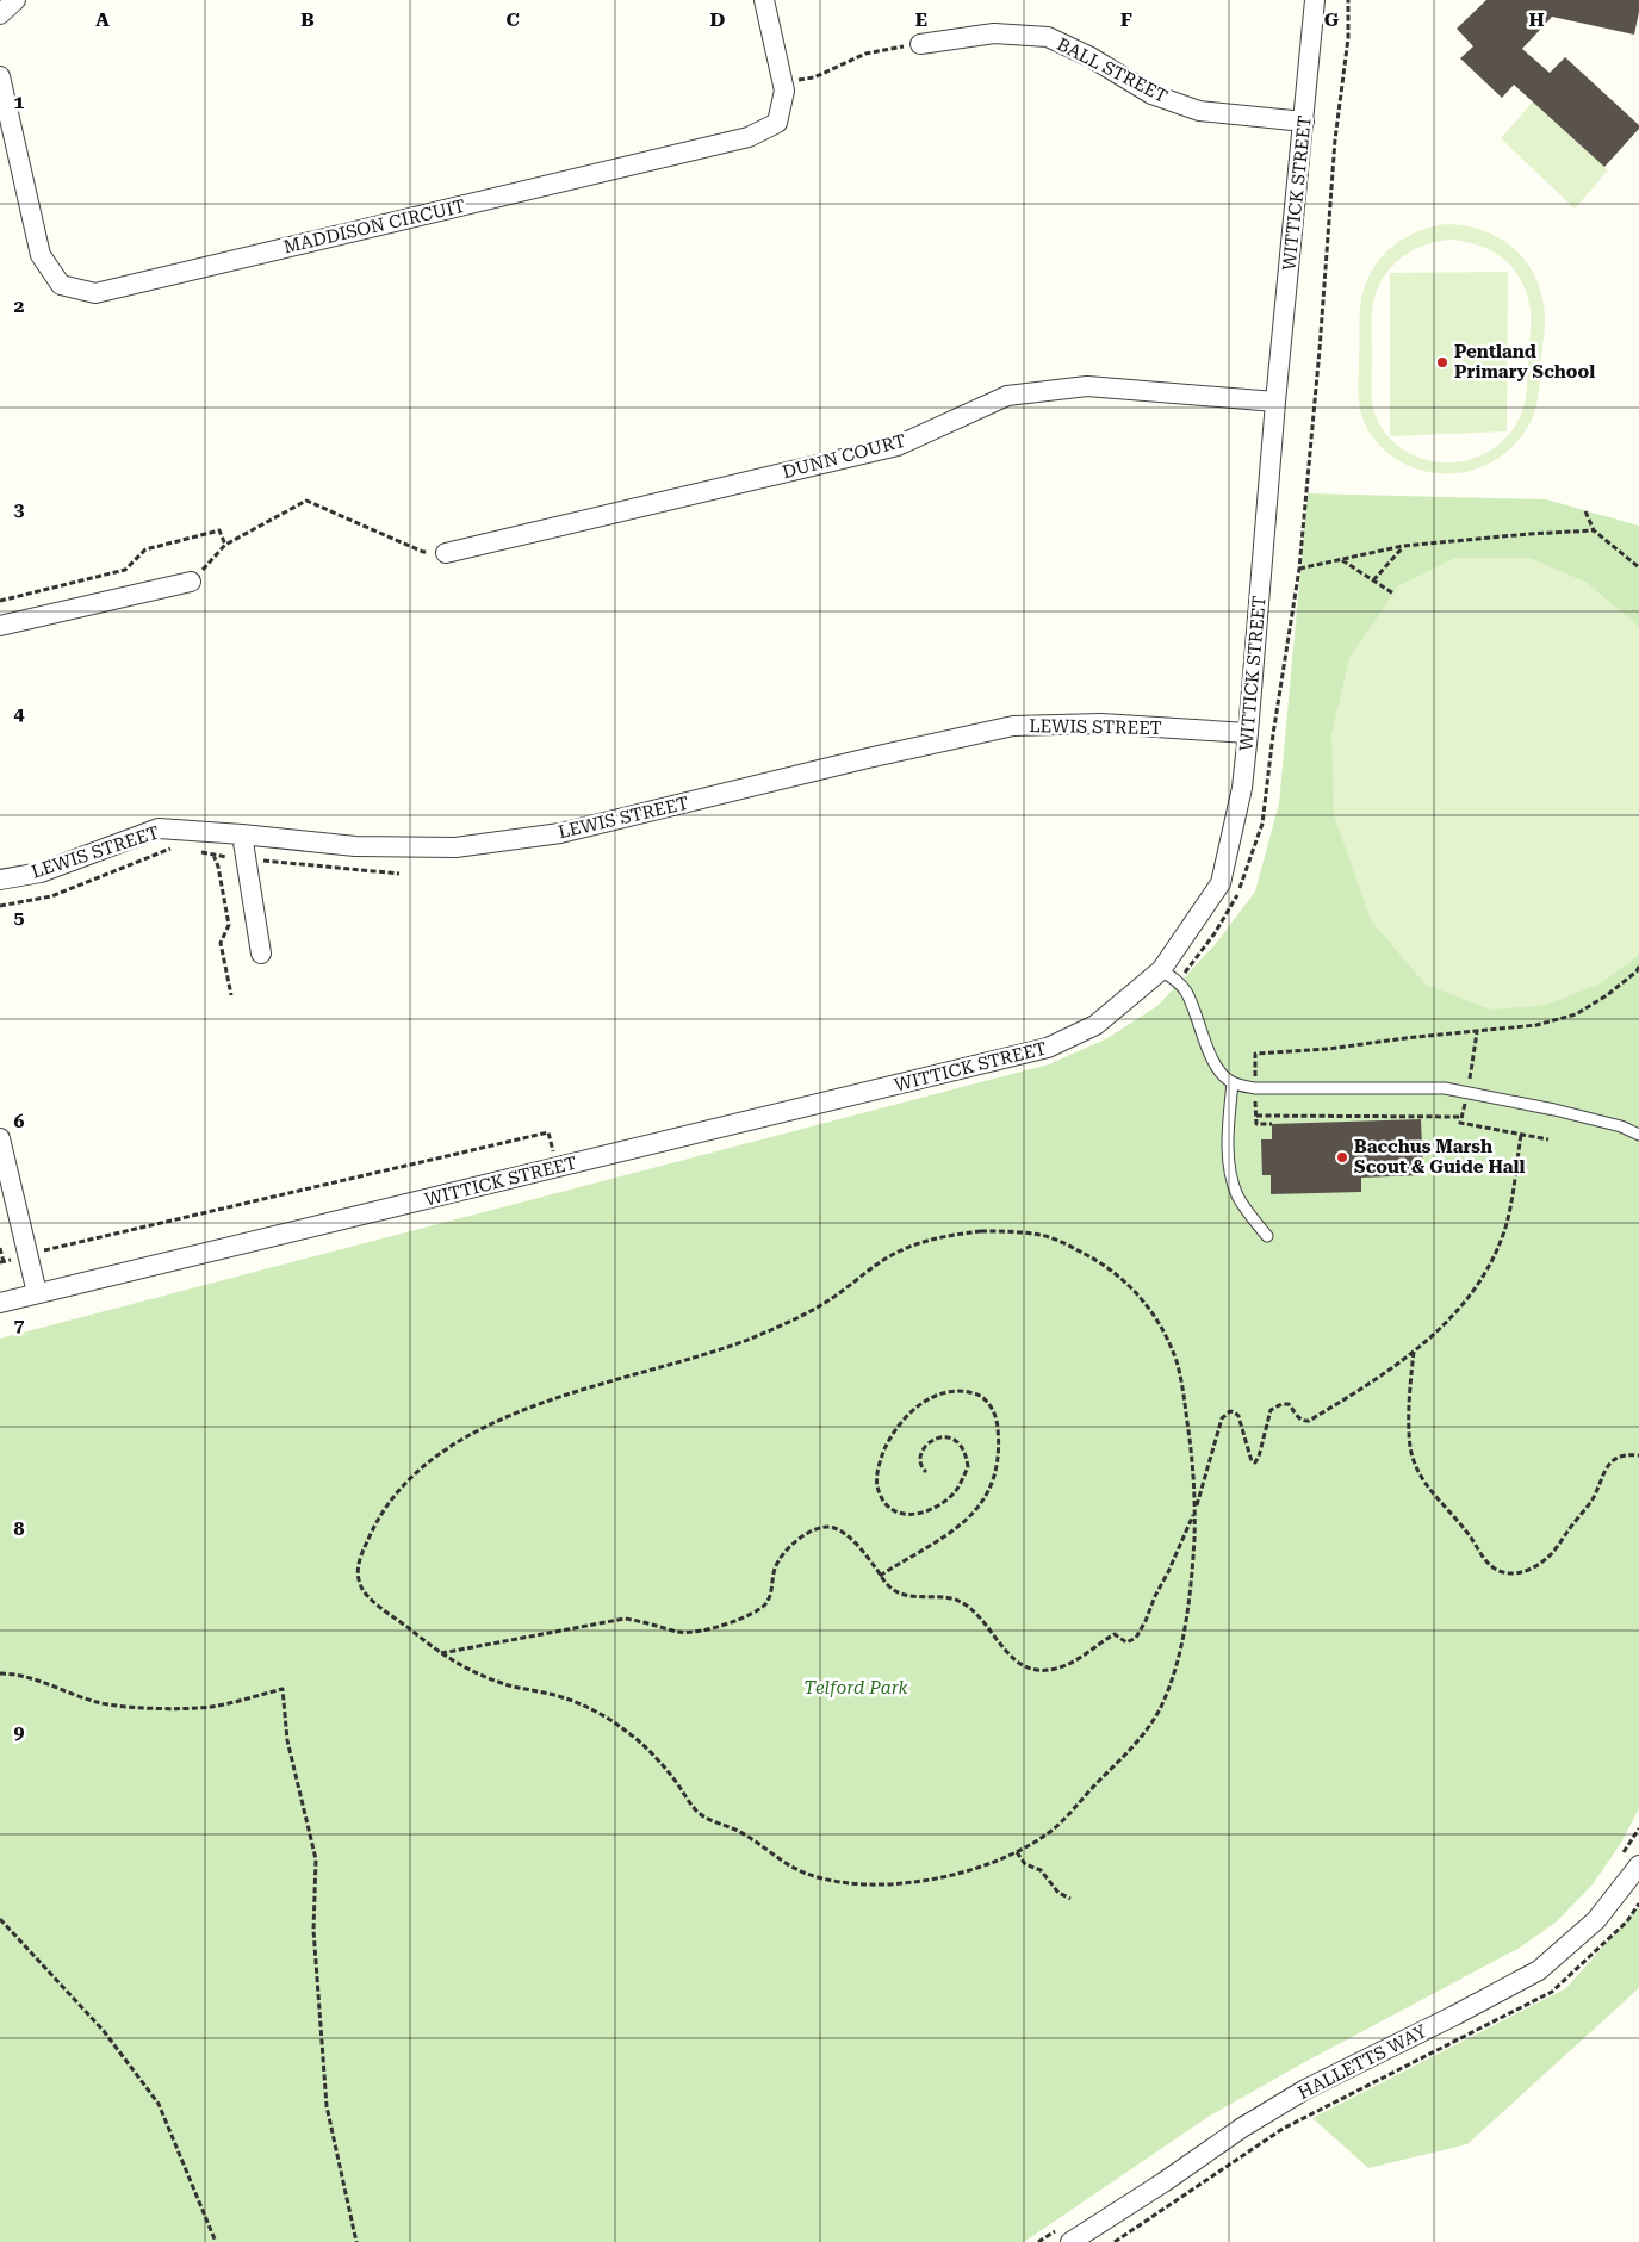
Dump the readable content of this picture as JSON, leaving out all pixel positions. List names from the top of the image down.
{
  "streets": {
    "street": [
      "BALL STREET",
      "WITTICK STREET",
      "MADDISON CIRCUIT",
      "DUNN COURT",
      "LEWIS STREET",
      "HALLETTS WAY"
    ]
  },
  "crossings": [
    ["BALL STREET", "WITTICK STREET"],
    ["WITTICK STREET", "DUNN COURT"],
    ["WITTICK STREET", "LEWIS STREET"]
  ],
  "parks": ["Telford Park"],
  "places": ["Pentland Primary School", "Bacchus Marsh Scout & Guide Hall"],
  "grid": {
    "columns": [
      "A",
      "B",
      "C",
      "D",
      "E",
      "F",
      "G",
      "H"
    ],
    "rows": [
      "1",
      "2",
      "3",
      "4",
      "5",
      "6",
      "7",
      "8",
      "9"
    ]
  }
}
